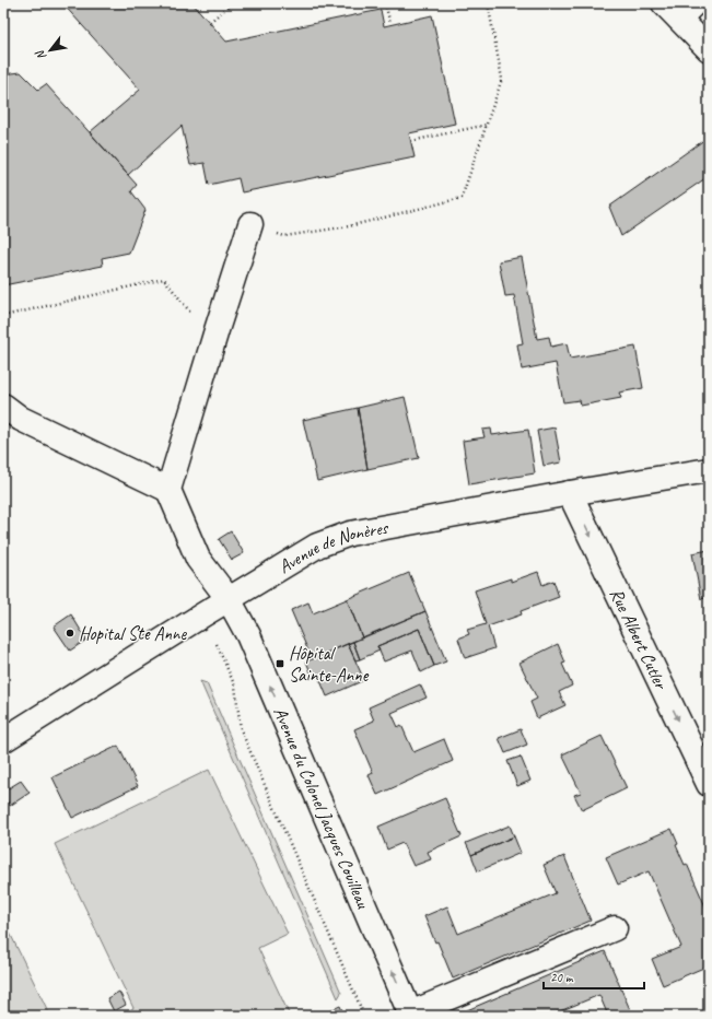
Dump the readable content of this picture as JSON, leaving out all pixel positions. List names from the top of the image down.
{
  "streets": {
    "street": ["Avenue de Nonères", "Rue Albert Cutler", "Avenue du Colonel Jacques Couilleau"]
  },
  "crossings": [
    ["Avenue de Nonères", "Rue Albert Cutler"],
    ["Avenue de Nonères", "Avenue du Colonel Jacques Couilleau"]
  ],
  "one_way": ["Rue Albert Cutler", "Avenue du Colonel Jacques Couilleau"],
  "places": {
    "other": ["Hopital Ste Anne"],
    "transit": ["Hôpital Sainte-Anne"]
  },
  "scale_bar": "20 m",
  "north": "bottom left"
}
